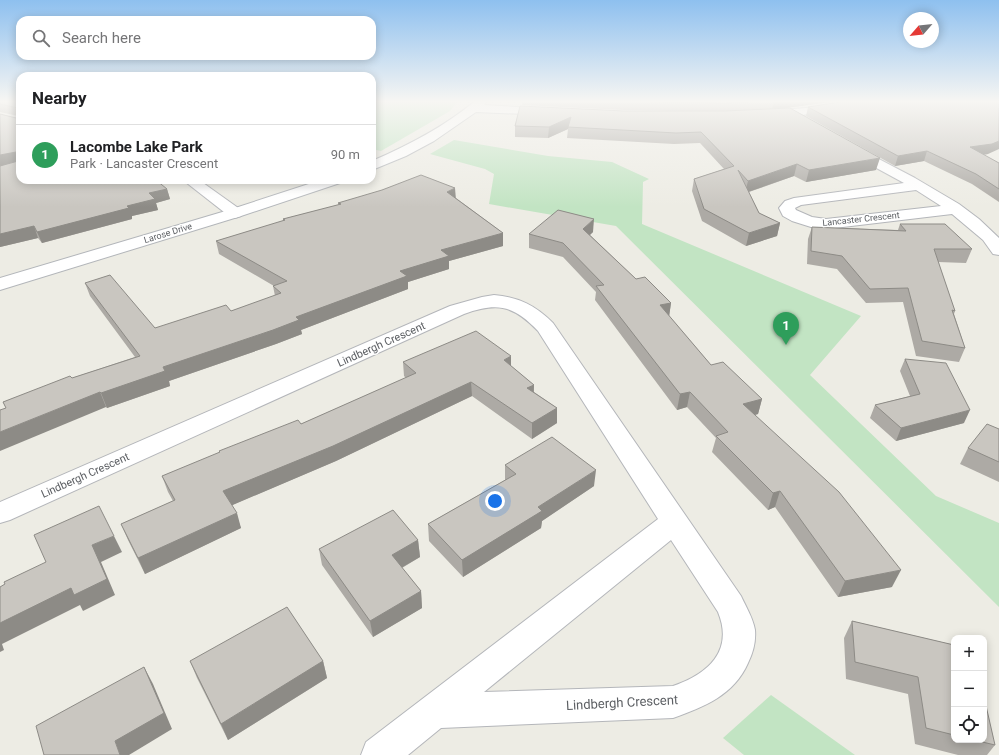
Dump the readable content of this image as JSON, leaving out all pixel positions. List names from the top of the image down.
{
  "streets": {
    "street": ["Lancaster Crescent", "Larose Drive", "Lindbergh Crescent"]
  },
  "north": "bottom left",
  "page": {
    "search": "Search here",
    "heading": "Nearby",
    "list": [
      {
        "mark": "1",
        "name": "Lacombe Lake Park",
        "note": "Park · Lancaster Crescent",
        "value": "90 m"
      }
    ],
    "pins": "1",
    "map_buttons": ["+", "−"]
  }
}
